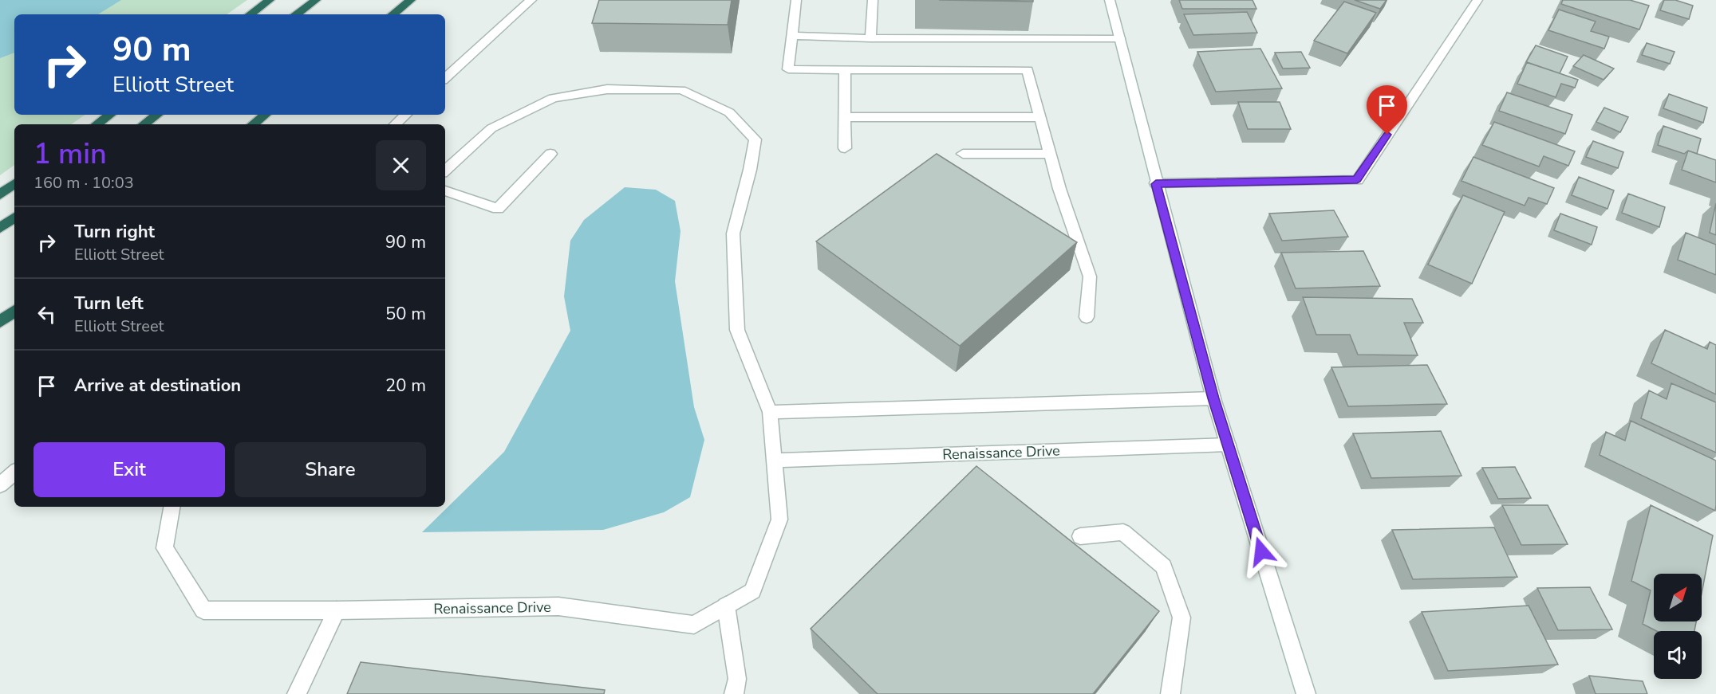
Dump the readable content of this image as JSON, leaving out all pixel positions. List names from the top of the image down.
{
  "streets": {
    "street": ["Renaissance Drive"]
  },
  "north": "top right",
  "page": {
    "turn": ["90 m", "Elliott Street"],
    "heading": ["1 min", "160 m · 10:03"],
    "list": [
      {
        "name": "Turn right",
        "note": "Elliott Street",
        "value": "90 m"
      },
      {
        "name": "Turn left",
        "note": "Elliott Street",
        "value": "50 m"
      },
      {
        "name": "Arrive at destination",
        "value": "20 m"
      }
    ],
    "buttons": ["Exit", "Share"]
  }
}
